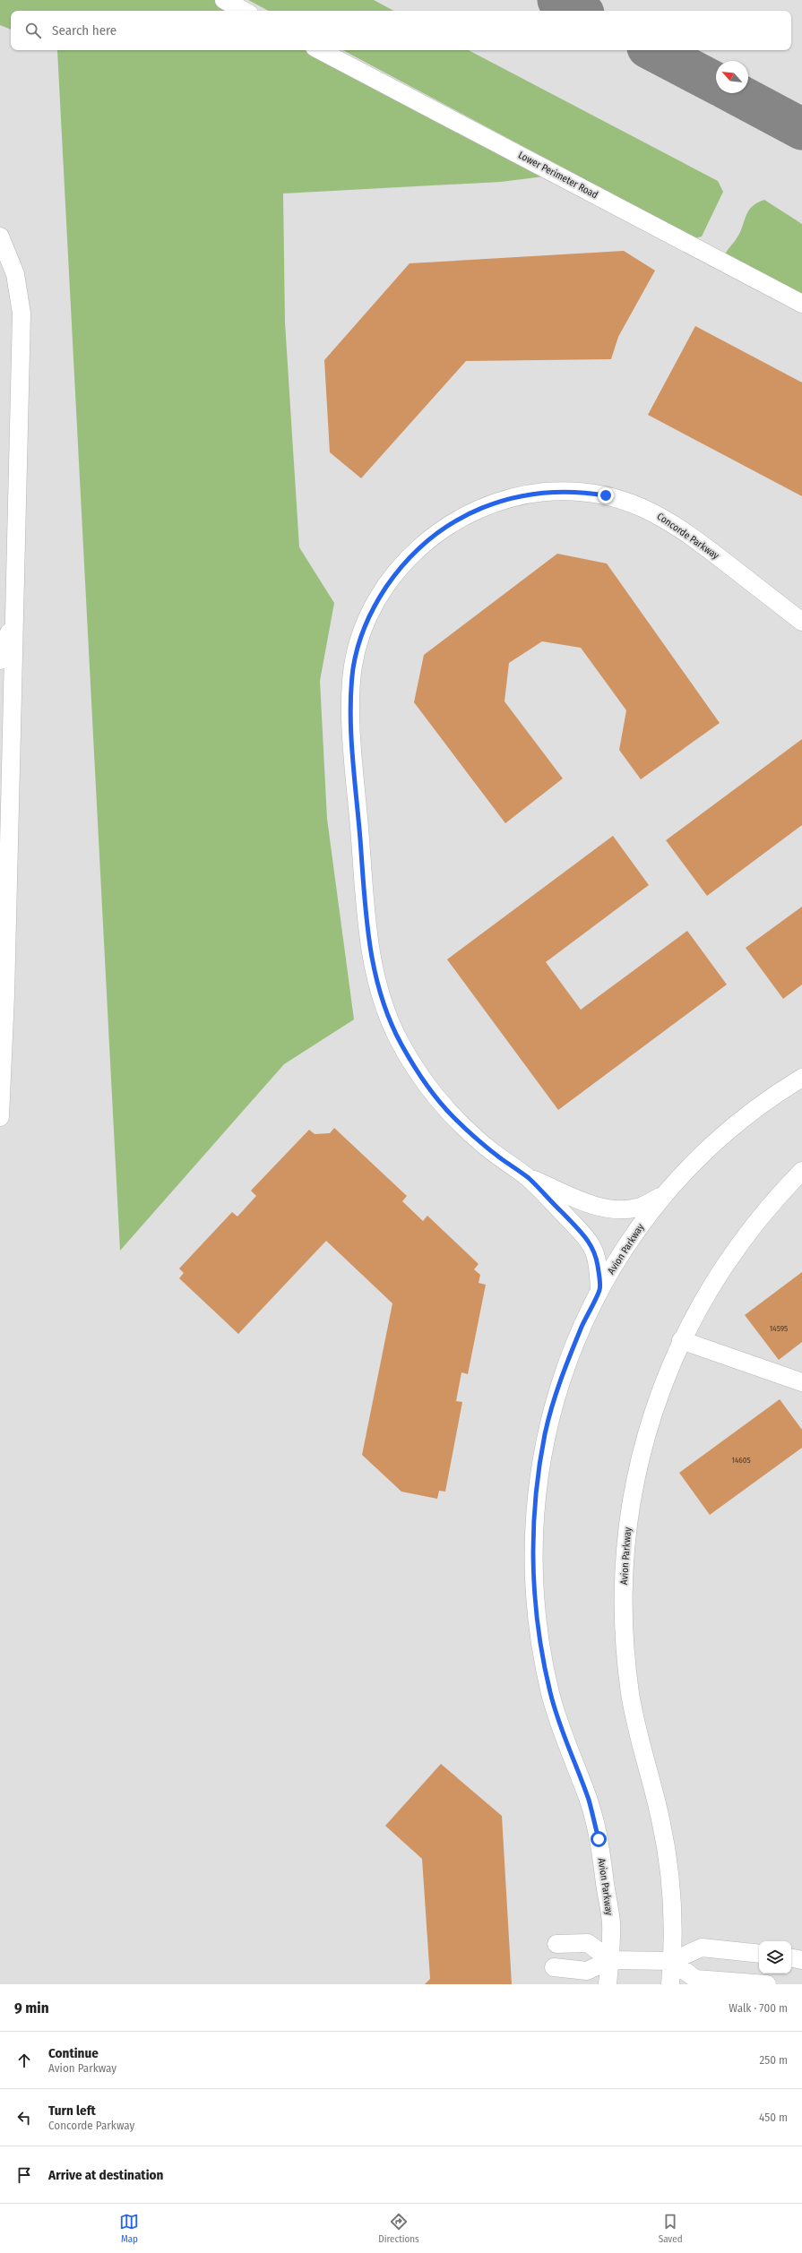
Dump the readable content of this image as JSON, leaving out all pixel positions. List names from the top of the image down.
{
  "streets": {
    "street": ["Lower Perimeter Road", "Concorde Parkway", "Avion Parkway"]
  },
  "crossings": [
    ["Concorde Parkway", "Avion Parkway"]
  ],
  "house_numbers": ["14595", "14605"],
  "north": "top left",
  "page": {
    "search": "Search here",
    "heading": ["9 min", "Walk · 700 m"],
    "list": [
      ["Continue", "Avion Parkway", "250 m"],
      ["Turn left", "Concorde Parkway", "450 m"],
      "Arrive at destination"
    ],
    "nav": ["Map", "Directions", "Saved"]
  }
}
